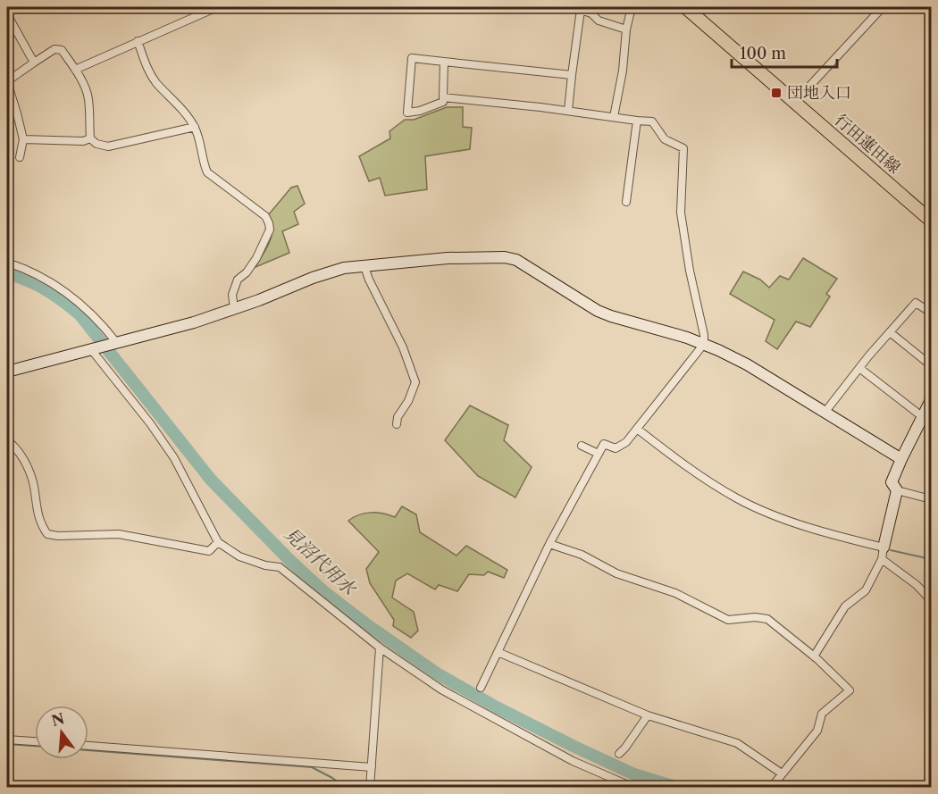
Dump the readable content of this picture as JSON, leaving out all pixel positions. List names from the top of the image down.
{
  "streets": {
    "main road": ["行田蓮田線"]
  },
  "water": ["見沼代用水"],
  "places": {
    "transit": ["団地入口"]
  },
  "scale_bar": "100 m",
  "north": "top"
}
